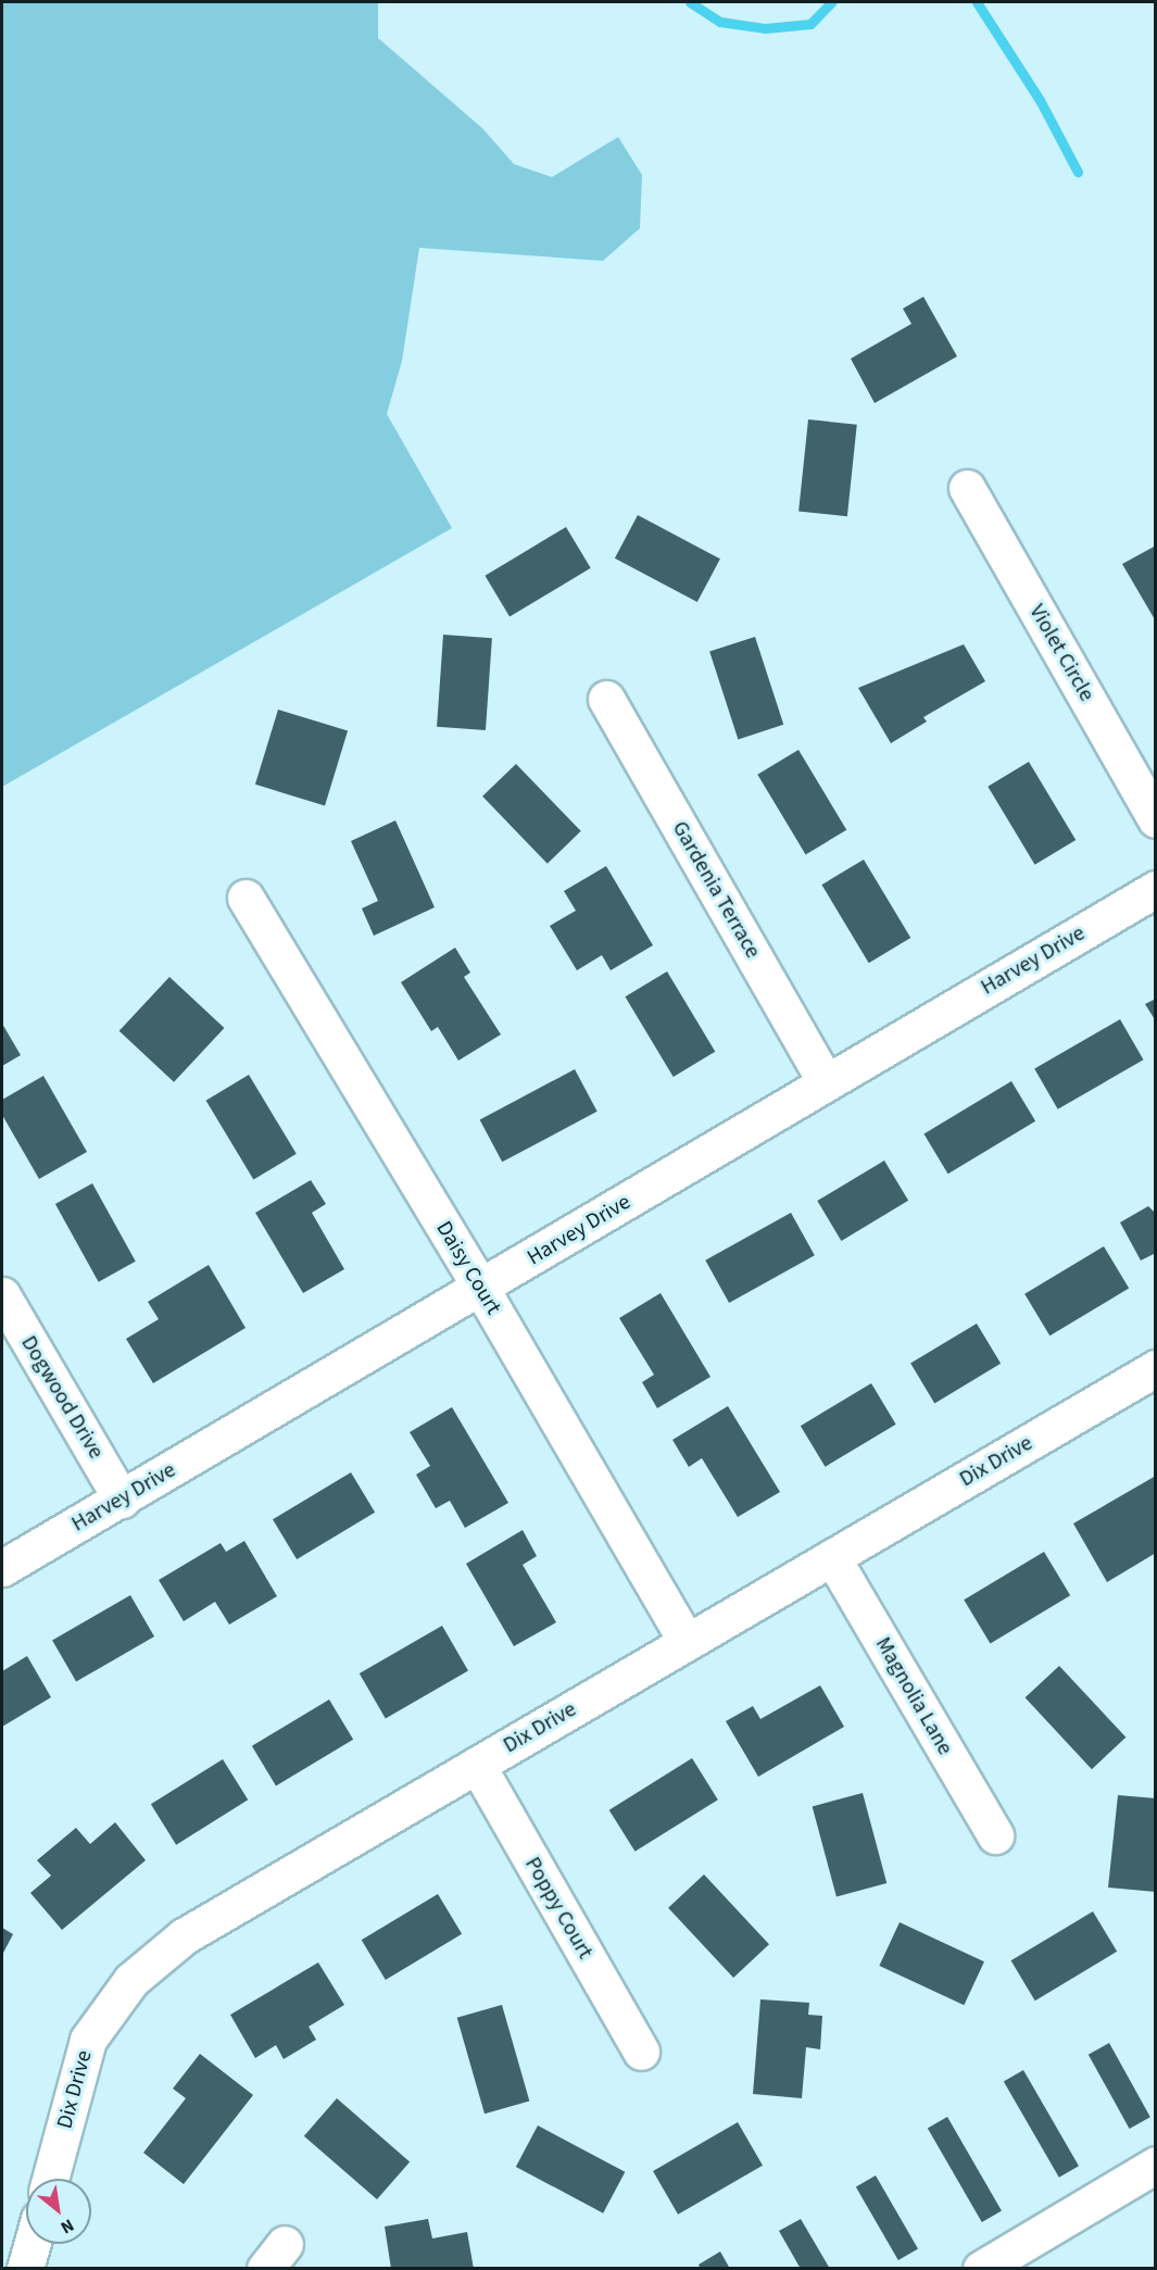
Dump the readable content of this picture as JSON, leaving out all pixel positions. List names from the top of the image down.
{
  "streets": {
    "street": [
      "Violet Circle",
      "Gardenia Terrace",
      "Harvey Drive",
      "Daisy Court",
      "Dogwood Drive",
      "Dix Drive",
      "Magnolia Lane",
      "Poppy Court"
    ]
  },
  "crossings": [
    ["Gardenia Terrace", "Harvey Drive"],
    ["Harvey Drive", "Daisy Court"],
    ["Harvey Drive", "Dogwood Drive"],
    ["Daisy Court", "Dix Drive"],
    ["Dix Drive", "Magnolia Lane"],
    ["Dix Drive", "Poppy Court"]
  ],
  "north": "bottom right"
}
